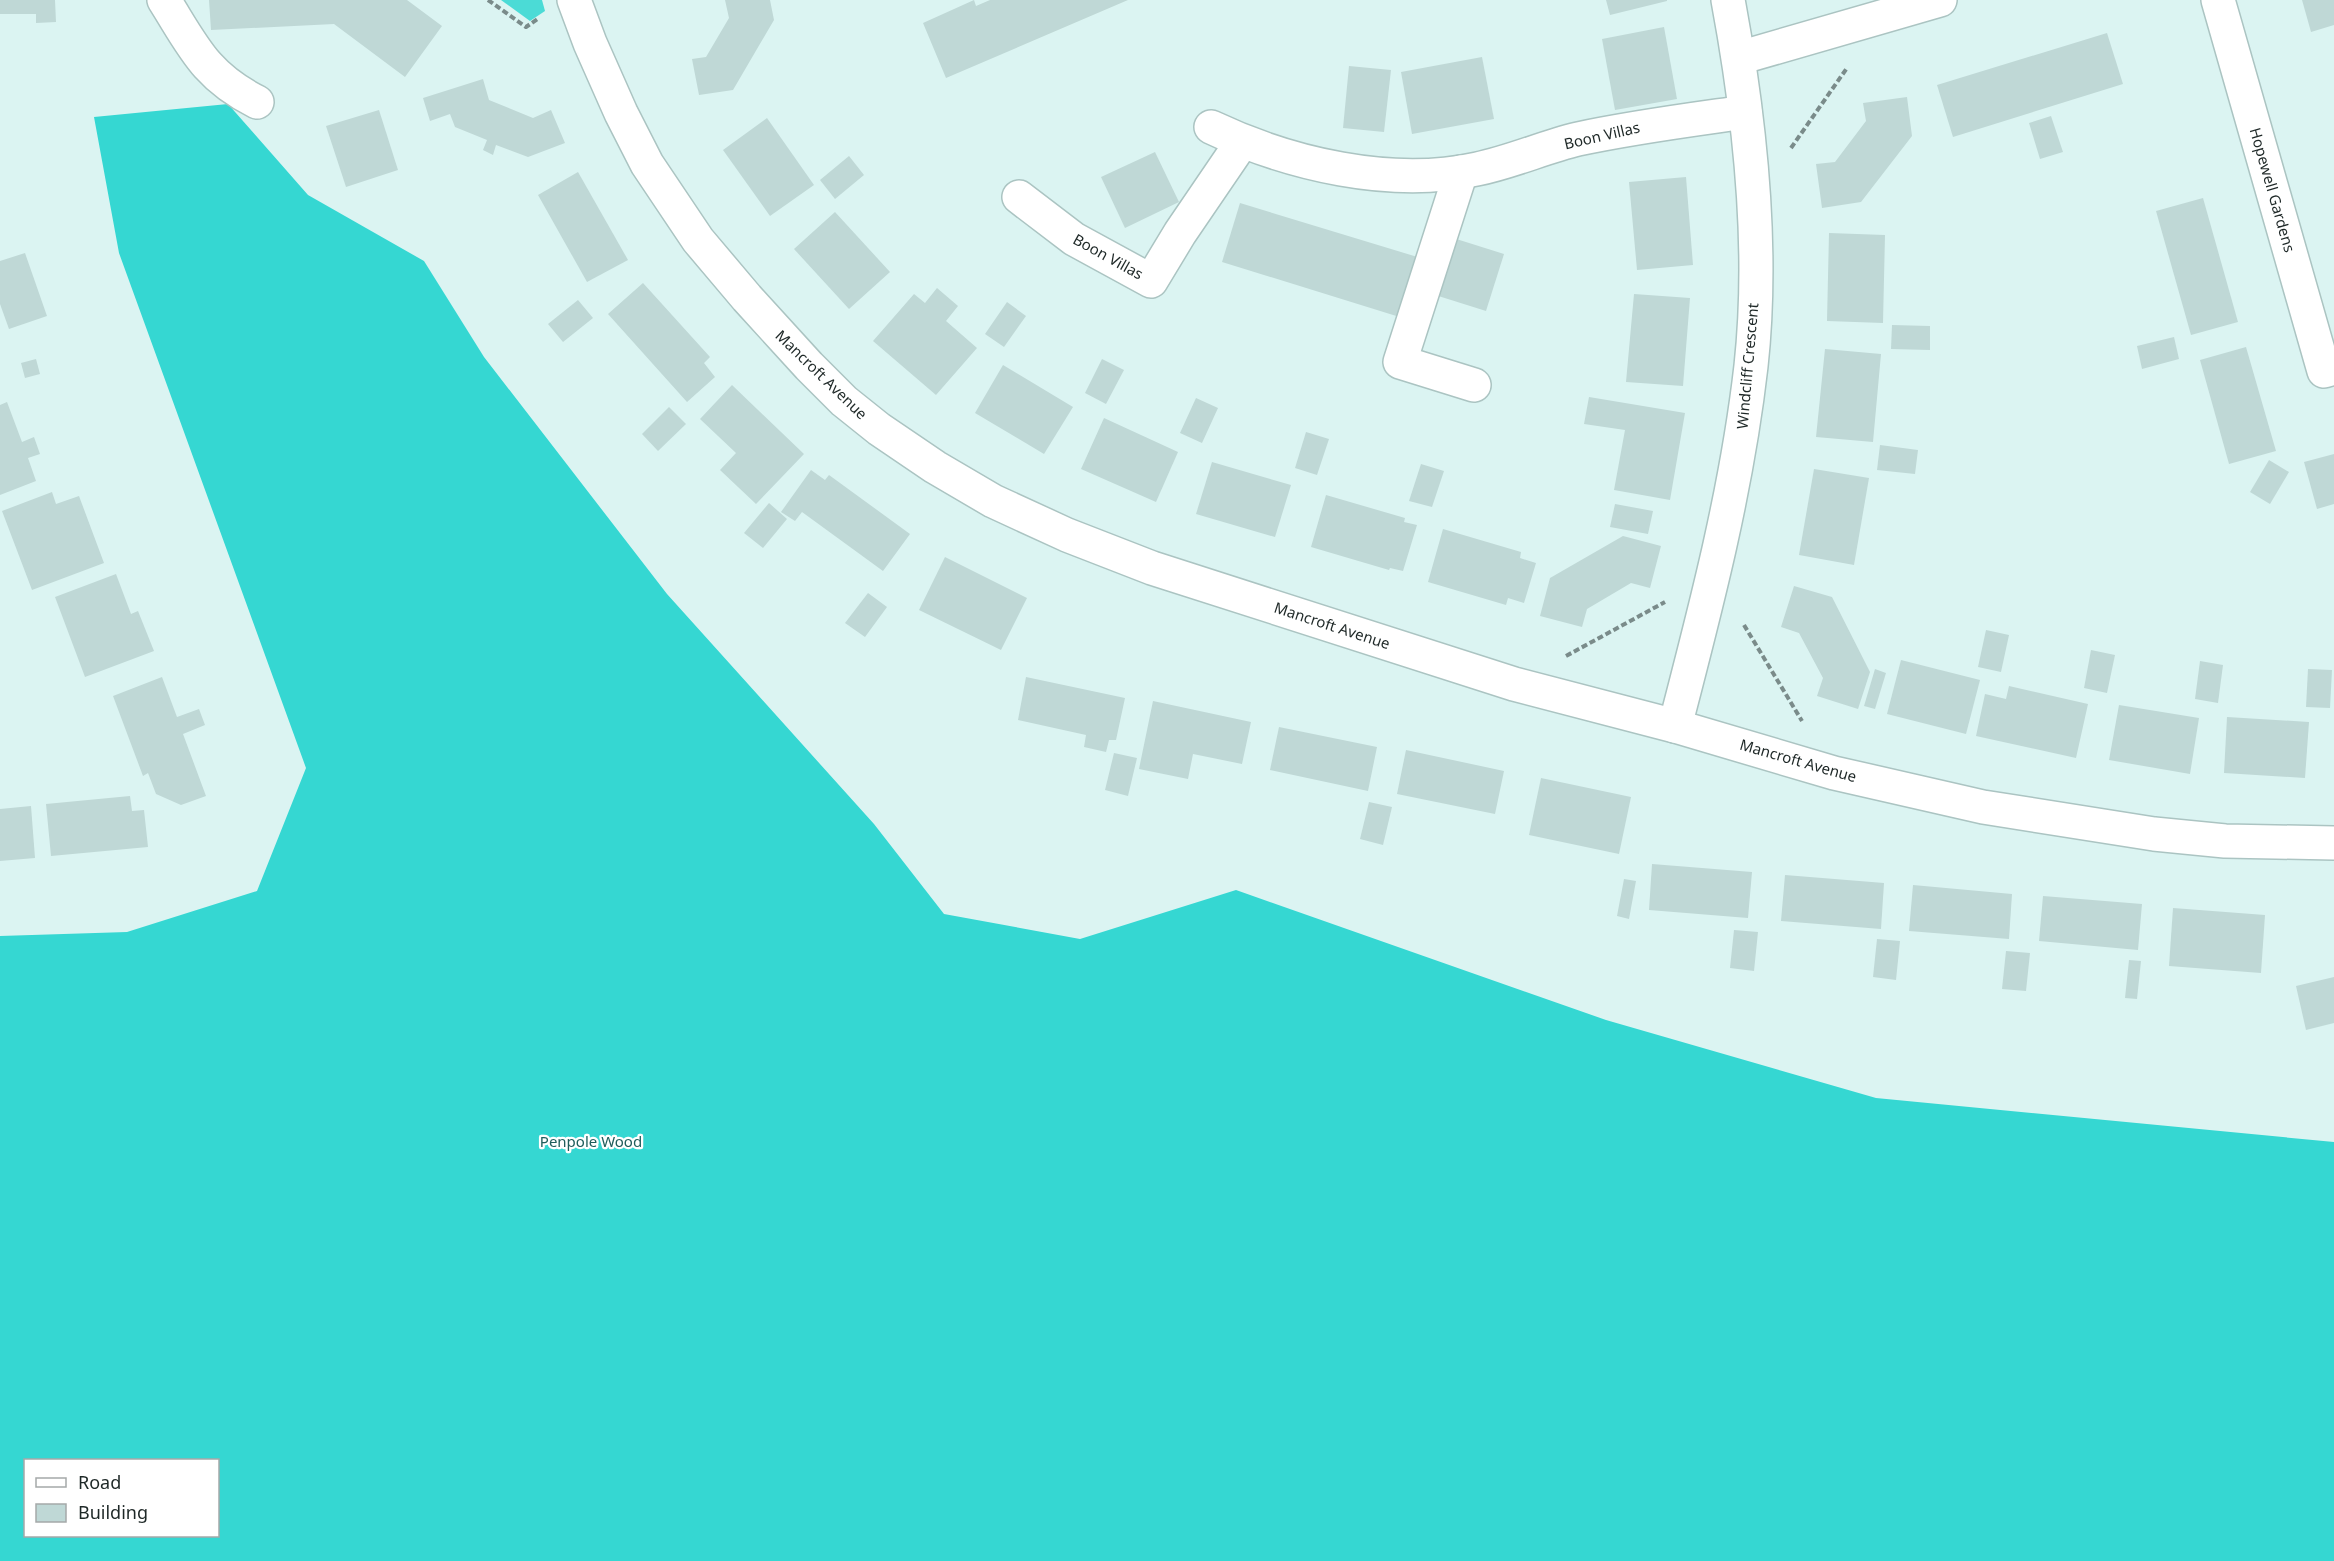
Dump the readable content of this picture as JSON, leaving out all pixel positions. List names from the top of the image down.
{
  "streets": {
    "street": [
      "Boon Villas",
      "Hopewell Gardens",
      "Windcliff Crescent",
      "Mancroft Avenue"
    ]
  },
  "crossings": [
    ["Boon Villas", "Windcliff Crescent"],
    ["Windcliff Crescent", "Mancroft Avenue"]
  ],
  "parks": ["Penpole Wood"],
  "legend": ["Road", "Building"]
}
